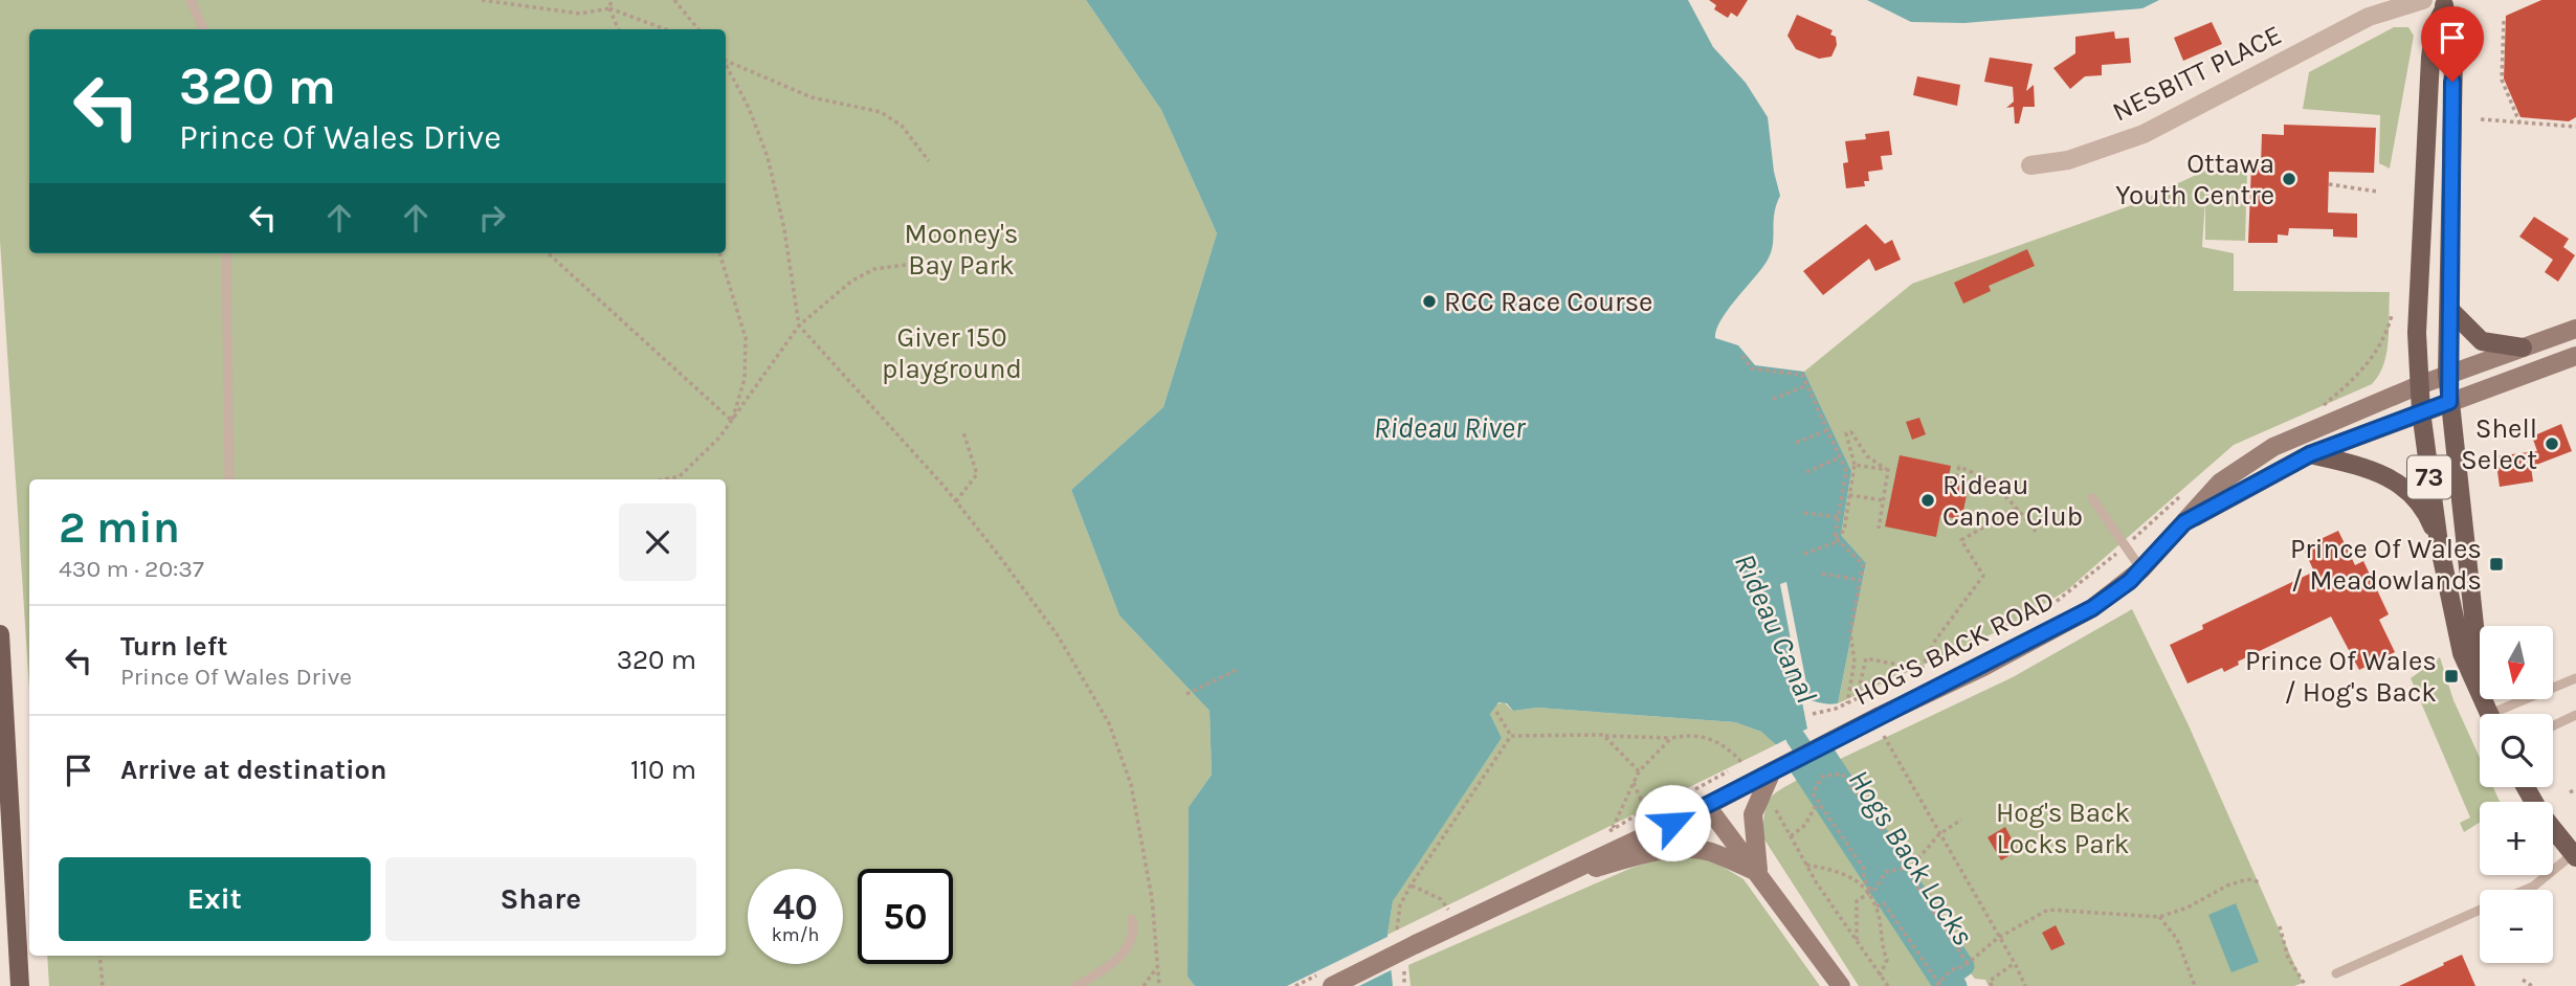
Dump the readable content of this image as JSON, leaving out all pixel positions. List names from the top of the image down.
{
  "streets": {
    "main road": ["73", "HOG'S BACK ROAD"],
    "street": ["NESBITT PLACE"]
  },
  "crossings": [
    ["73", "HOG'S BACK ROAD"]
  ],
  "water": ["Rideau River", "Rideau Canal", "Hogs Back Locks"],
  "parks": ["Mooney's Bay Park", "Giver 150 playground", "Hog's Back Locks Park"],
  "places": {
    "other": [
      "Ottawa Youth Centre",
      "RCC Race Course",
      "Shell Select",
      "Rideau Canoe Club"
    ],
    "transit": ["Prince Of Wales / Meadowlands", "Prince Of Wales / Hog's Back"]
  },
  "north": "bottom",
  "page": {
    "turn": ["320 m", "Prince Of Wales Drive"],
    "heading": ["2 min", "430 m · 20:37"],
    "list": [
      {
        "name": "Turn left",
        "note": "Prince Of Wales Drive",
        "value": "320 m"
      },
      {
        "name": "Arrive at destination",
        "value": "110 m"
      }
    ],
    "map_buttons": ["+", "−"],
    "buttons": ["Exit", "Share"],
    "speed": "40 km/h",
    "limit": "50"
  }
}
